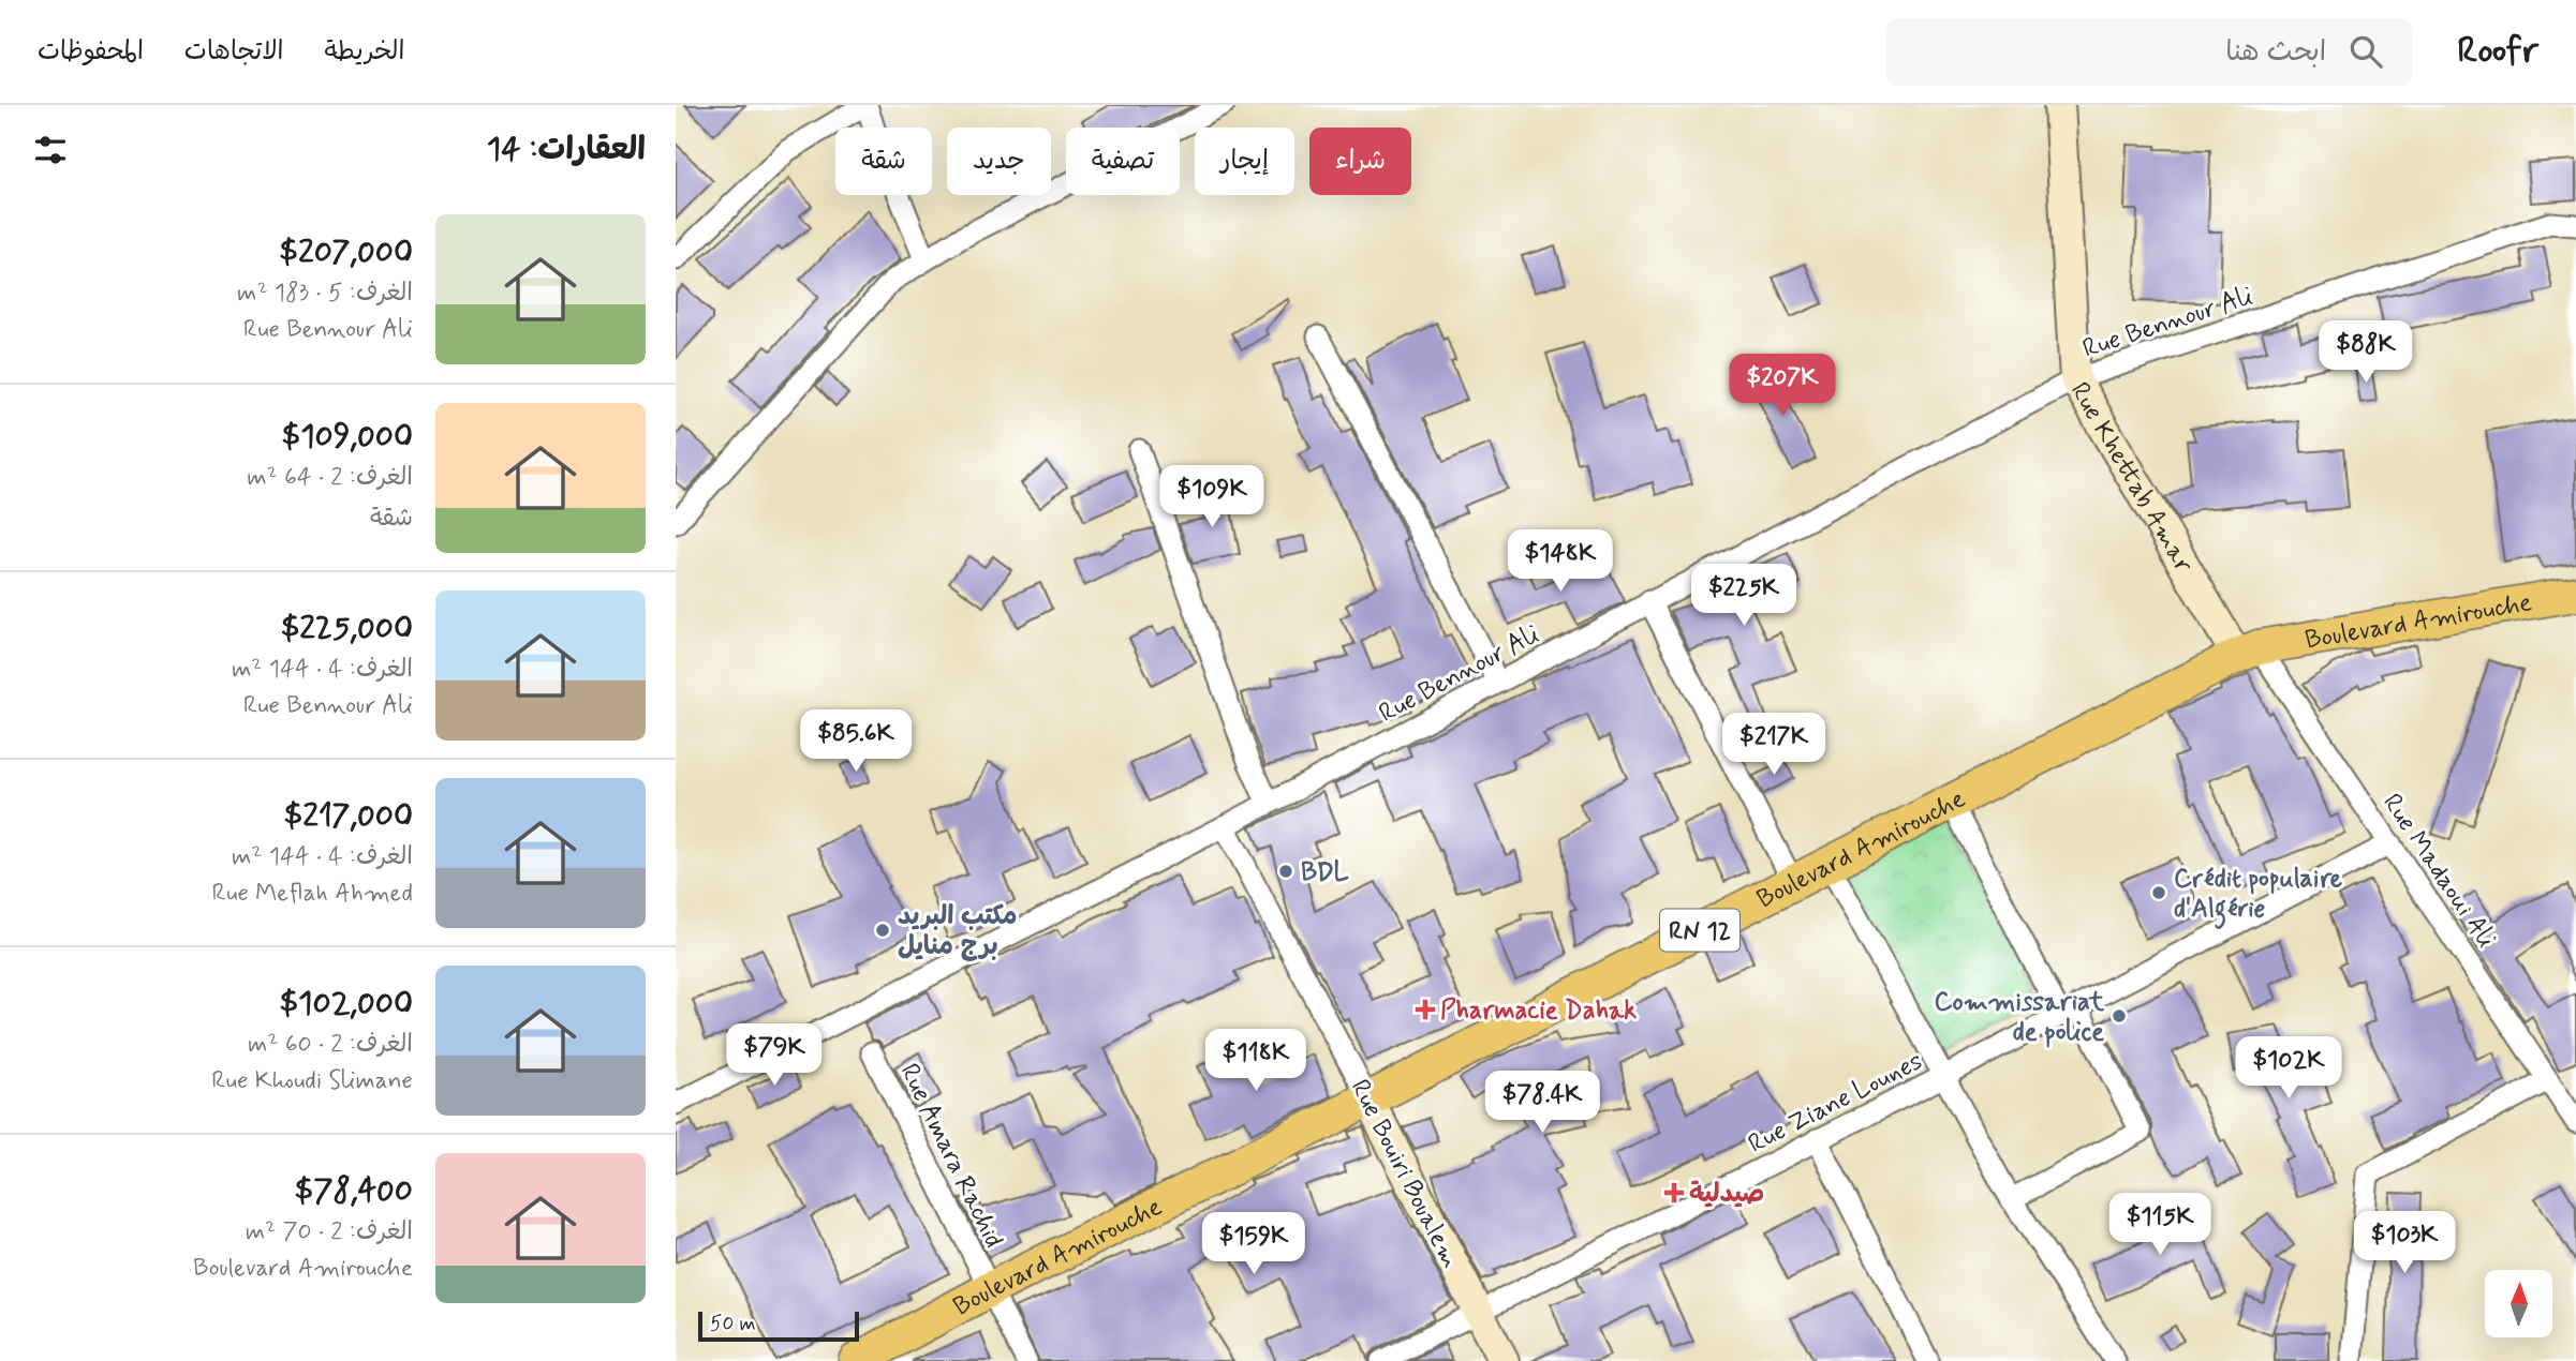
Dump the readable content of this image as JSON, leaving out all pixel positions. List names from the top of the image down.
{
  "streets": {
    "main road": [
      "Rue Khettab Amar",
      "Boulevard Amirouche",
      "RN 12",
      "Rue Bouiri Boualem"
    ],
    "street": [
      "Rue Bennour Ali",
      "Rue Madaoui Ali",
      "Rue Ziane Lounes",
      "Rue Amara Rachid"
    ]
  },
  "crossings": [
    ["Rue Bennour Ali", "Rue Khettab Amar"],
    ["Rue Bennour Ali", "Rue Bouiri Boualem"],
    ["Rue Khettab Amar", "Boulevard Amirouche"],
    ["Rue Khettab Amar", "Rue Madaoui Ali"],
    ["Boulevard Amirouche", "Rue Madaoui Ali"],
    ["Boulevard Amirouche", "Rue Amara Rachid"],
    ["Boulevard Amirouche", "Rue Bouiri Boualem"],
    ["Rue Madaoui Ali", "Rue Ziane Lounes"],
    ["Rue Ziane Lounes", "Rue Bouiri Boualem"]
  ],
  "places": {
    "other": [
      "BDL",
      "Crédit populaire d'Algérie",
      "مكتب البريد برج منايل",
      "Commissariat de police"
    ],
    "health": ["Pharmacie Dahak", "صيدلية"]
  },
  "scale_bar": "50 m",
  "north": "top",
  "page": {
    "header": "Roofr",
    "search": "ابحث هنا",
    "nav": ["الخريطة", "الاتجاهات", "المحفوظات"],
    "heading": "العقارات: 14",
    "chip": [
      "شراء",
      "إيجار",
      "تصفية",
      "جديد",
      "شقة"
    ],
    "list": [
      {
        "name": "$207,000",
        "note": "الغرف: 5 · 183 m² · Rue Bennour Ali"
      },
      {
        "name": "$109,000",
        "note": "الغرف: 2 · 64 m² · شقة"
      },
      {
        "name": "$225,000",
        "note": "الغرف: 4 · 144 m² · Rue Bennour Ali"
      },
      {
        "name": "$217,000",
        "note": "الغرف: 4 · 144 m² · Rue Meflah Ahmed"
      },
      {
        "name": "$102,000",
        "note": "الغرف: 2 · 60 m² · Rue Khoudi Slimane"
      },
      {
        "name": "$78,400",
        "note": "الغرف: 2 · 70 m² · Boulevard Amirouche"
      }
    ],
    "price": [
      "$88K",
      "$207K",
      "$109K",
      "$148K",
      "$225K",
      "$85.6K",
      "$217K",
      "$79K",
      "$118K",
      "$102K",
      "$78.4K",
      "$115K",
      "$103K",
      "$159K"
    ],
    "scale": "50 m"
  }
}
